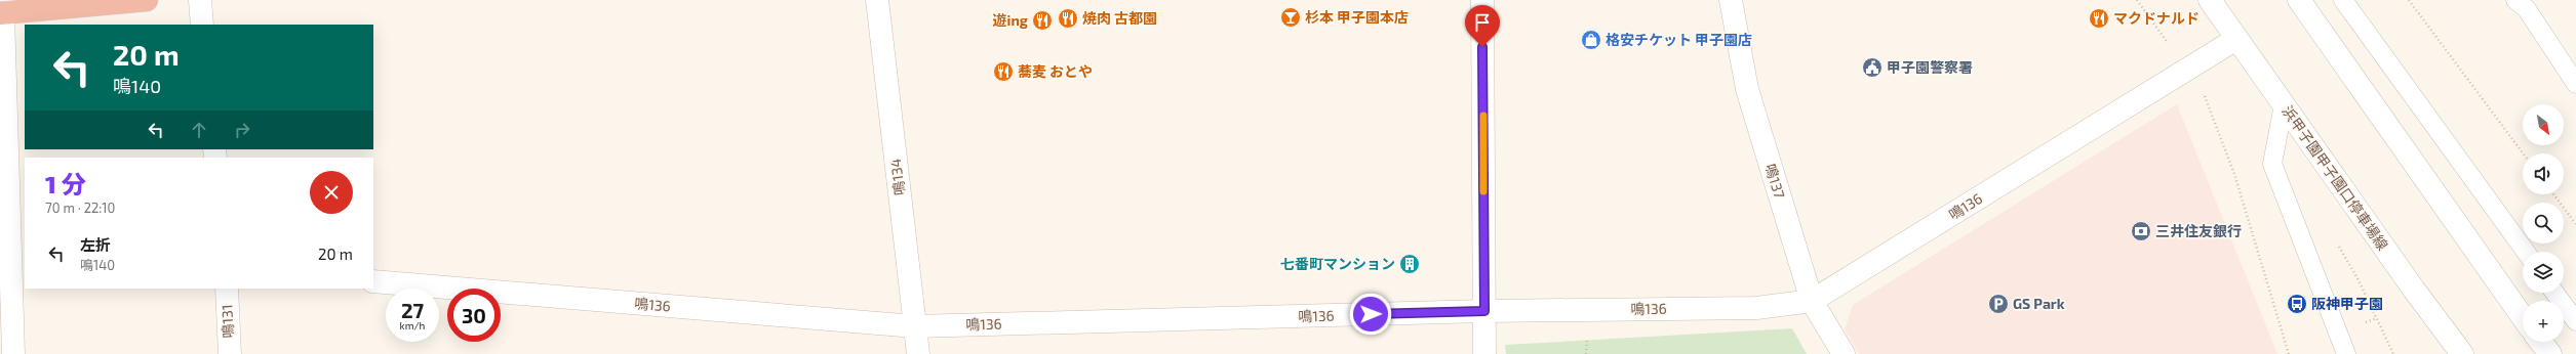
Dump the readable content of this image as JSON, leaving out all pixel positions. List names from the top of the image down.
{
  "streets": {
    "street": [
      "鳴134",
      "浜甲子園甲子園口停車場線",
      "鳴137",
      "鳴136",
      "鳴131"
    ]
  },
  "crossings": [
    ["鳴134", "鳴136"],
    ["浜甲子園甲子園口停車場線", "鳴136"],
    ["鳴137", "鳴136"]
  ],
  "places": {
    "bar": ["杉本 甲子園本店"],
    "restaurant": [
      "焼肉 古都園",
      "マクドナルド",
      "遊ing",
      "蕎麦 おとや"
    ],
    "shop": ["格安チケット 甲子園店"],
    "public building": ["甲子園警察署"],
    "bank": ["三井住友銀行"],
    "building": ["七番町マンション"],
    "parking": ["GS Park"],
    "bus stop": ["阪神甲子園"]
  },
  "north": "bottom right",
  "page": {
    "turn": ["20 m", "鳴140"],
    "map_buttons": "+",
    "heading": ["1 分", "70 m · 22:10"],
    "list": [
      {
        "name": "左折",
        "note": "鳴140",
        "value": "20 m"
      }
    ],
    "speed": "27 km/h",
    "limit": "30"
  }
}
